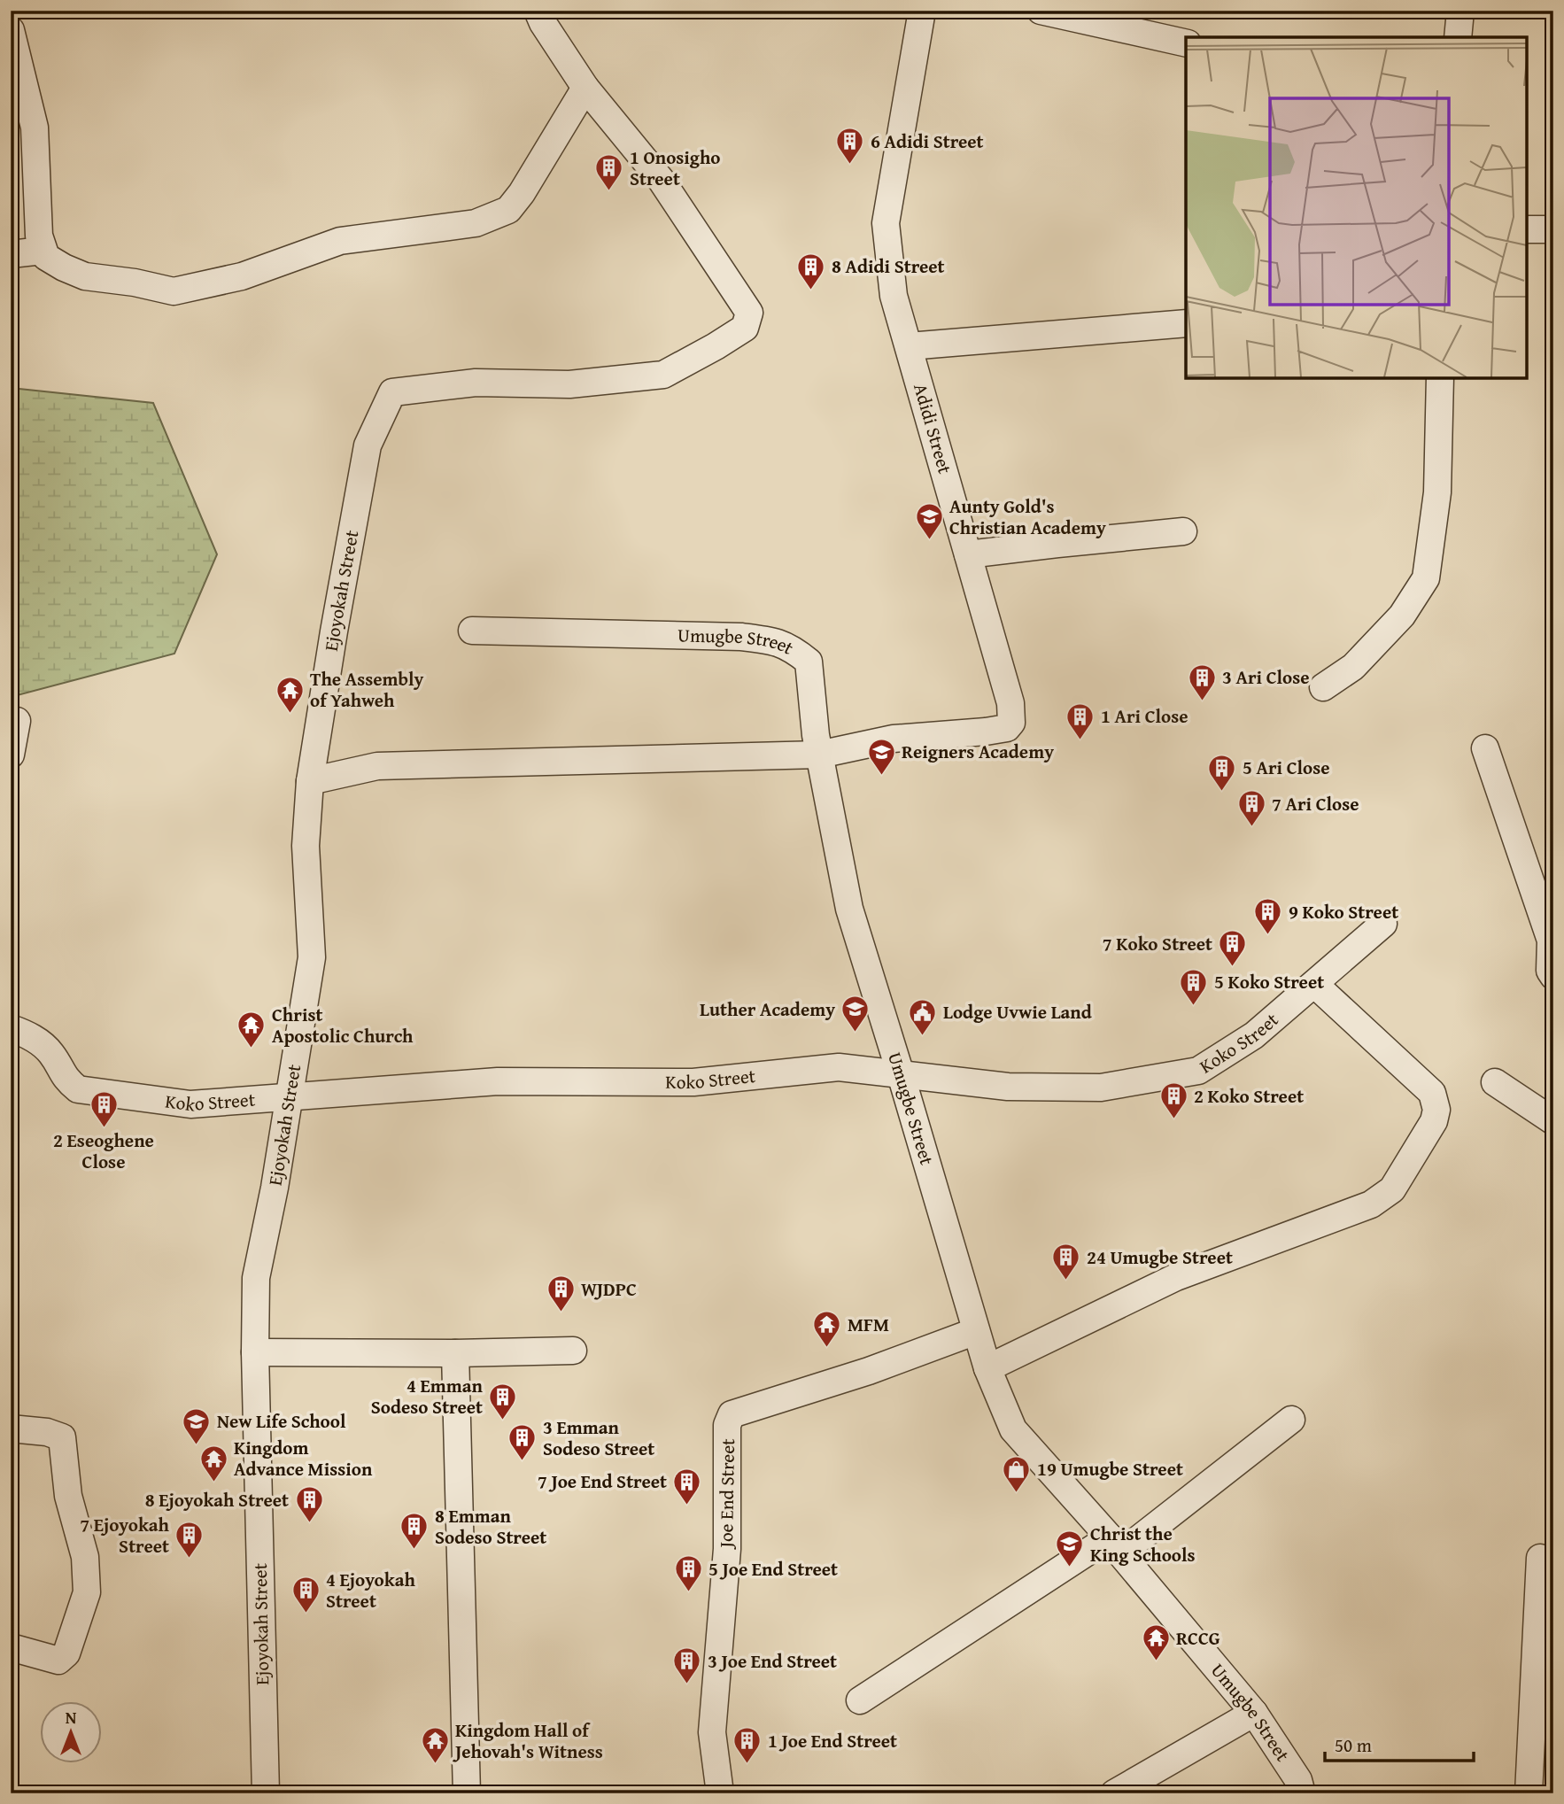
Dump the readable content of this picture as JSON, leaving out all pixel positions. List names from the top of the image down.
{
  "streets": {
    "street": [
      "Adidi Street",
      "Ejoyokah Street",
      "Umugbe Street",
      "Koko Street",
      "Joe End Street"
    ]
  },
  "crossings": [
    ["Adidi Street", "Umugbe Street"],
    ["Ejoyokah Street", "Koko Street"],
    ["Umugbe Street", "Koko Street"],
    ["Umugbe Street", "Joe End Street"]
  ],
  "places": {
    "building": [
      "6 Adidi Street",
      "1 Onosigho Street",
      "8 Adidi Street",
      "3 Ari Close",
      "1 Ari Close",
      "5 Ari Close",
      "7 Ari Close",
      "9 Koko Street",
      "7 Koko Street",
      "5 Koko Street",
      "2 Koko Street",
      "2 Eseoghene Close",
      "24 Umugbe Street",
      "WJDPC",
      "4 Emman Sodeso Street",
      "3 Emman Sodeso Street",
      "7 Joe End Street",
      "8 Ejoyokah Street",
      "8 Emman Sodeso Street",
      "7 Ejoyokah Street",
      "5 Joe End Street",
      "4 Ejoyokah Street",
      "3 Joe End Street",
      "1 Joe End Street"
    ],
    "school or university": [
      "Aunty Gold's Christian Academy",
      "Reigners Academy",
      "Luther Academy",
      "New Life School",
      "Christ the King Schools"
    ],
    "temple": [
      "The Assembly of Yahweh",
      "Christ Apostolic Church",
      "MFM",
      "Kingdom Advance Mission",
      "RCCG",
      "Kingdom Hall of Jehovah's Witness"
    ],
    "public building": ["Lodge Uvwie Land"],
    "shop": ["19 Umugbe Street"]
  },
  "scale_bar": "50 m",
  "north": "top"
}
